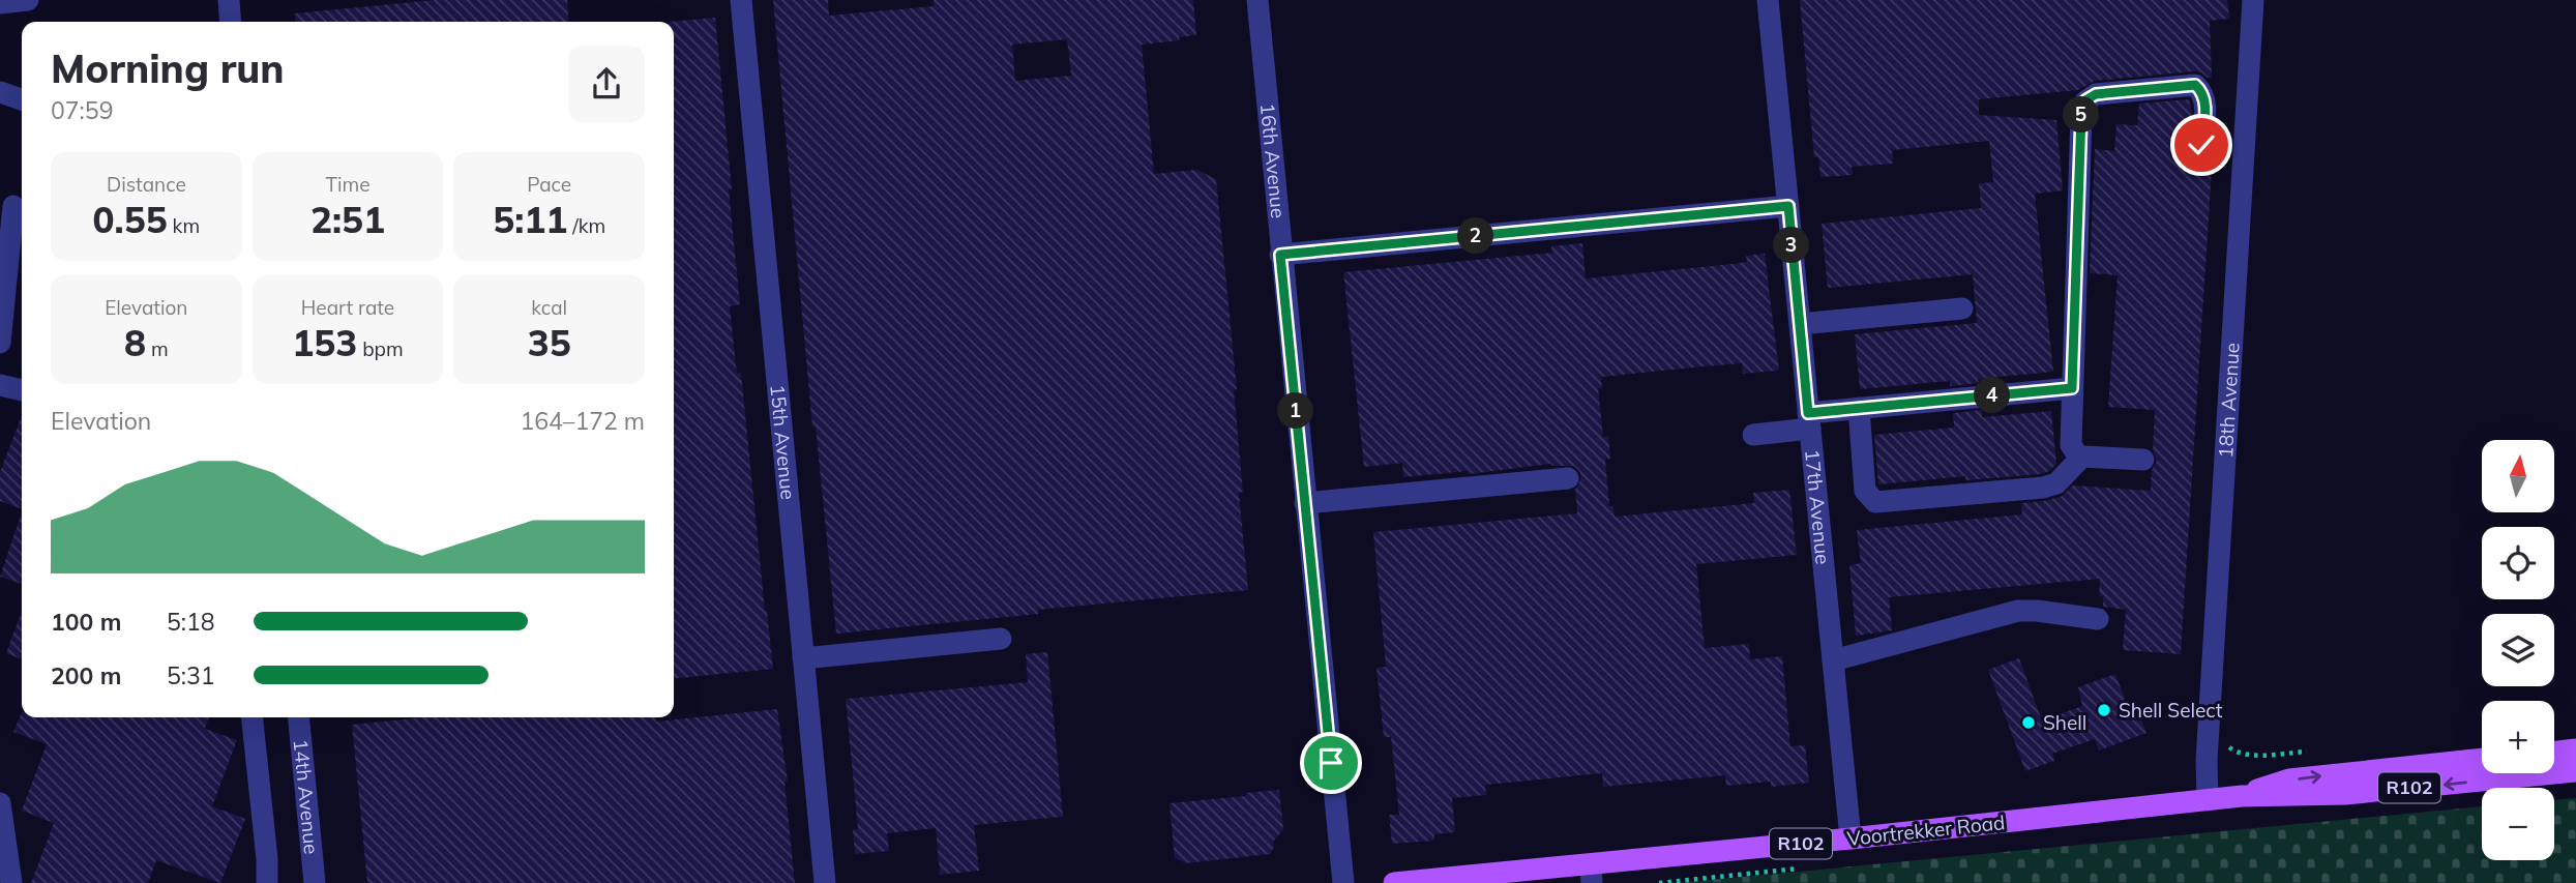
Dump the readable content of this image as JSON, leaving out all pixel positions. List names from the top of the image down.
{
  "streets": {
    "main road": ["R102", "Voortrekker Road"],
    "street": [
      "16th Avenue",
      "18th Avenue",
      "15th Avenue",
      "17th Avenue",
      "14th Avenue"
    ]
  },
  "crossings": [
    ["18th Avenue", "Voortrekker Road"],
    ["17th Avenue", "Voortrekker Road"]
  ],
  "places": ["Shell Select", "Shell"],
  "north": "top",
  "page": {
    "heading": ["Morning run", "07:59"],
    "pins": [
      "5",
      "2",
      "3",
      "4",
      "1"
    ],
    "stats": [
      ["Distance", "0.55 km"],
      ["Time", "2:51"],
      ["Pace", "5:11 /km"],
      ["Elevation", "8 m"],
      ["Heart rate", "153 bpm"],
      ["kcal", "35"]
    ],
    "chart": ["Elevation", "164–172 m"],
    "map_buttons": ["+", "−"],
    "list": [
      {
        "name": "100 m",
        "note": "5:18"
      },
      {
        "name": "200 m",
        "note": "5:31"
      }
    ]
  }
}
